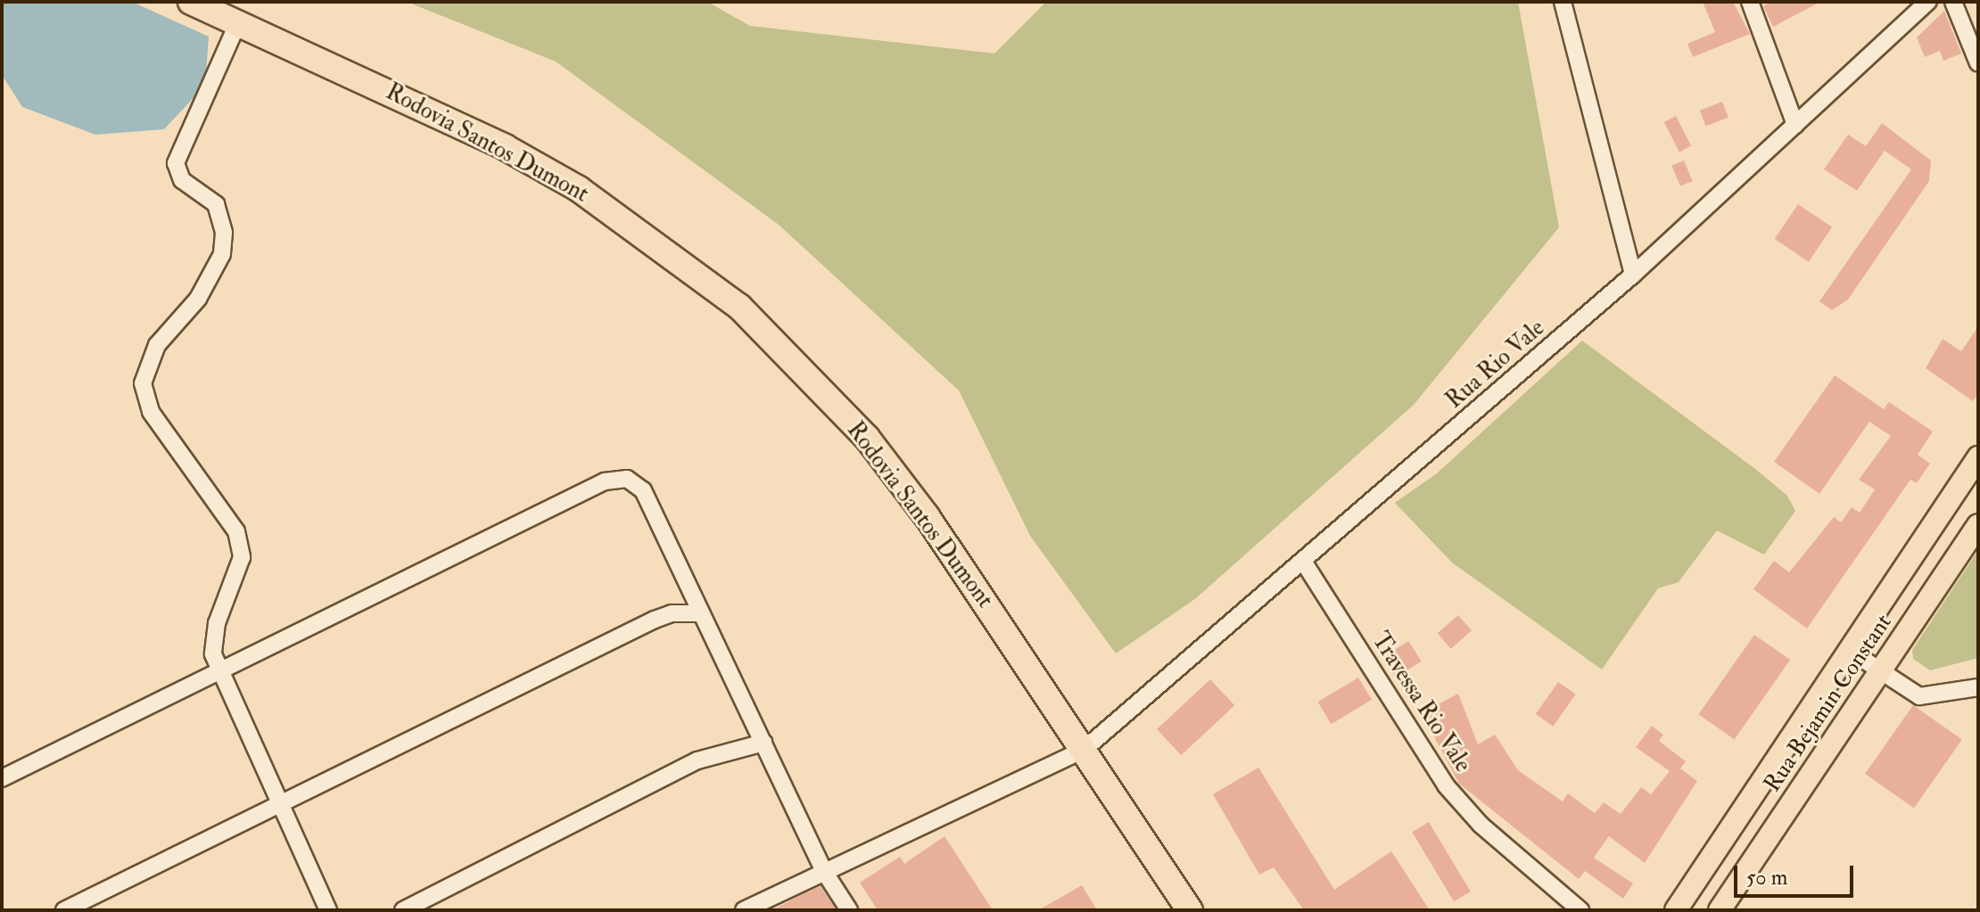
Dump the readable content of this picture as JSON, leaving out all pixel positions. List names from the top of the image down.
{
  "streets": {
    "highway": ["Rodovia Santos Dumont"],
    "main road": ["Rua Bejamin Constant"],
    "street": ["Rua Rio Vale", "Travessa Rio Vale"]
  },
  "crossings": [
    ["Rodovia Santos Dumont", "Rua Rio Vale"],
    ["Rua Rio Vale", "Travessa Rio Vale"]
  ],
  "scale_bar": "50 m"
}
